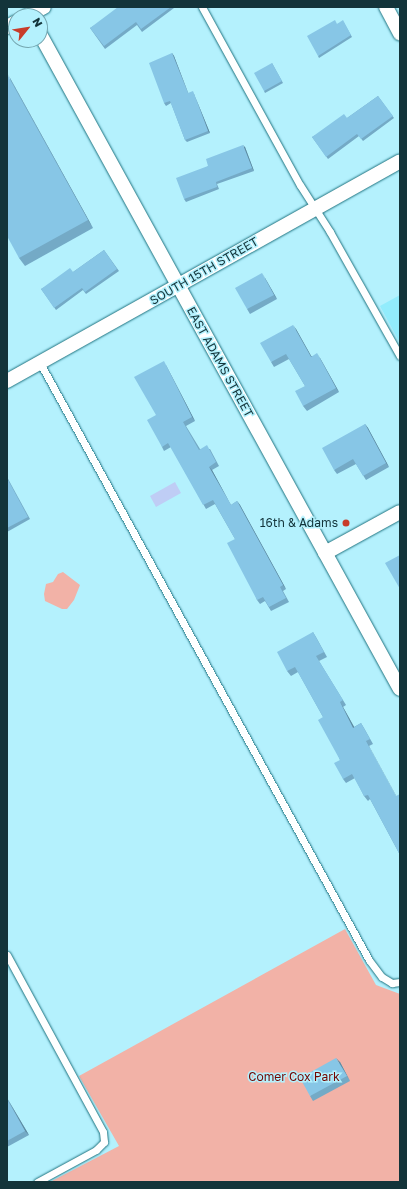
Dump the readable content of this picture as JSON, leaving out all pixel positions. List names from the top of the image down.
{
  "streets": {
    "street": ["SOUTH 15TH STREET", "EAST ADAMS STREET"]
  },
  "crossings": [
    ["SOUTH 15TH STREET", "EAST ADAMS STREET"]
  ],
  "parks": ["Comer Cox Park"],
  "places": ["16th & Adams"],
  "north": "top right"
}
